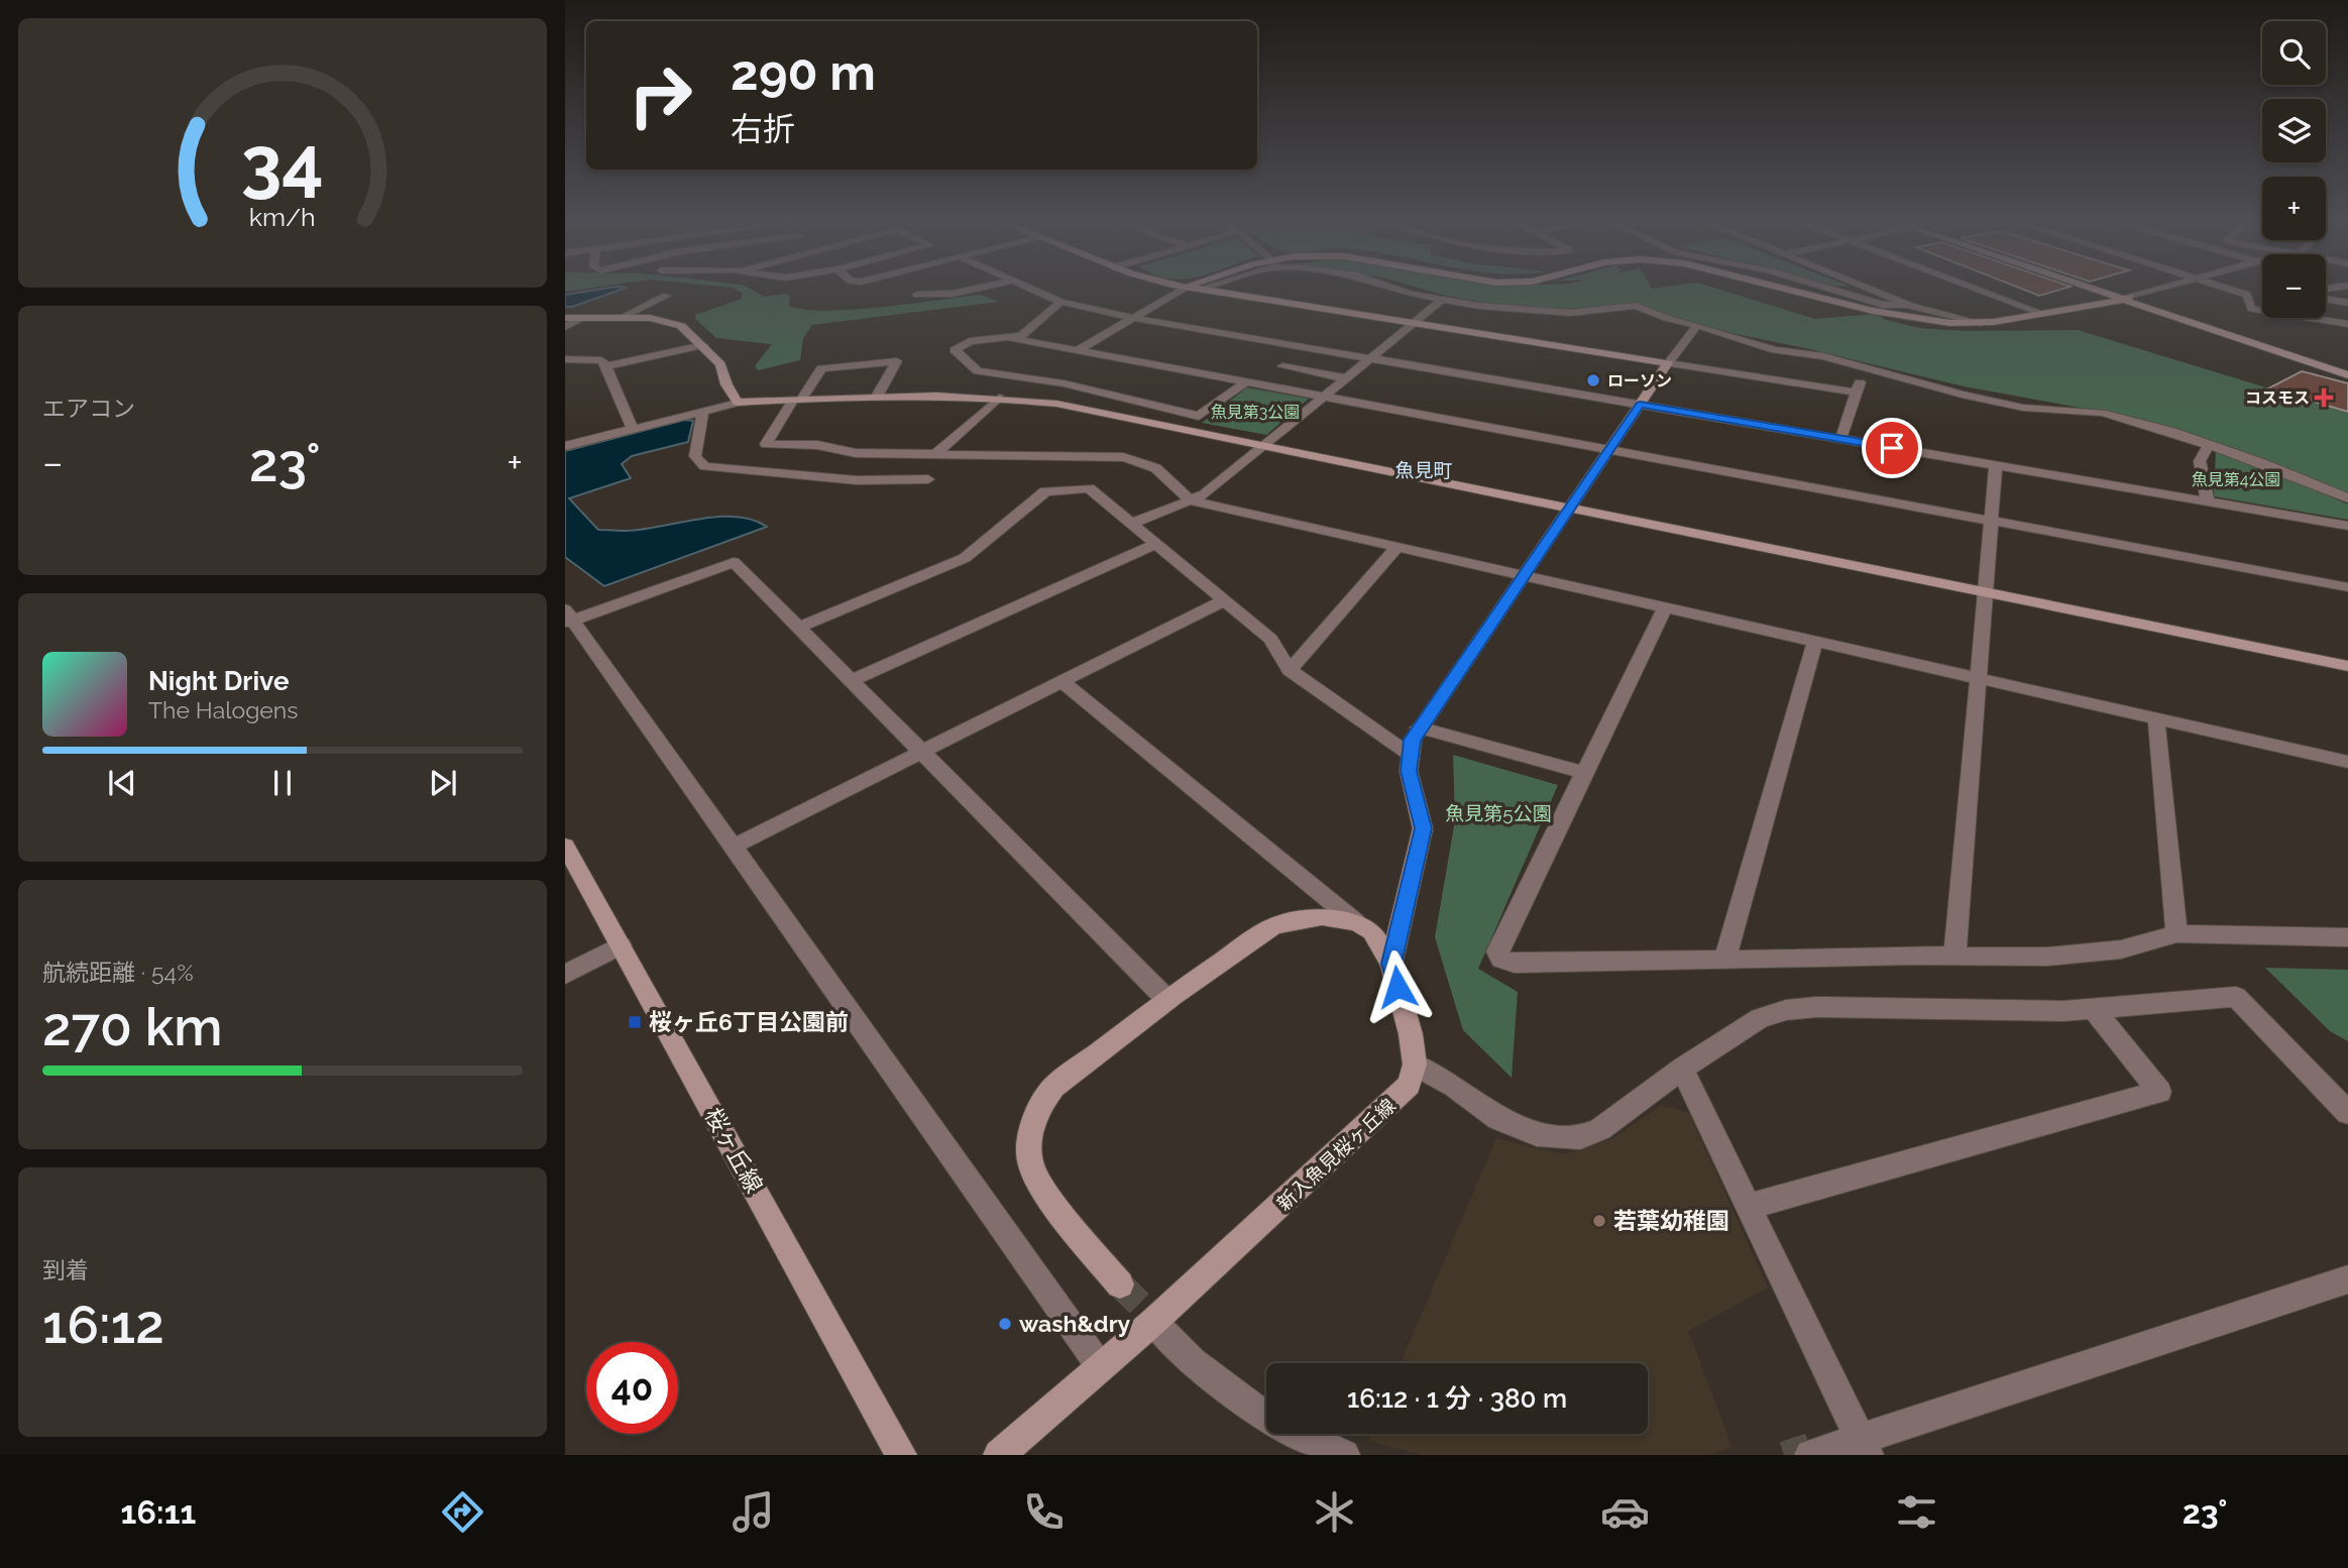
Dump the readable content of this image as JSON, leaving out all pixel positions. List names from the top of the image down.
{
  "streets": {
    "street": ["桜ヶ丘線", "新入魚見桜ヶ丘線"]
  },
  "districts": ["魚見町"],
  "parks": ["魚見第3公園", "魚見第4公園", "魚見第5公園"],
  "places": {
    "other": ["ローソン", "若葉幼稚園", "wash&dry"],
    "health": ["コスモス"],
    "transit": ["桜ヶ丘6丁目公園前"]
  },
  "page": {
    "map_buttons": ["+", "−"],
    "turn": ["290 m", "右折"],
    "tile": [
      "エアコン",
      ["航続距離 · 54%", "270 km"],
      ["到着", "16:12"]
    ],
    "heat": ["−", "23°", "+"],
    "song": ["Night Drive", "The Halogens"],
    "limit": "40",
    "trip": "16:12 · 1 分 · 380 m",
    "tabs": ["16:11", "23°"],
    "gauge": ["34", "km/h"]
  }
}
